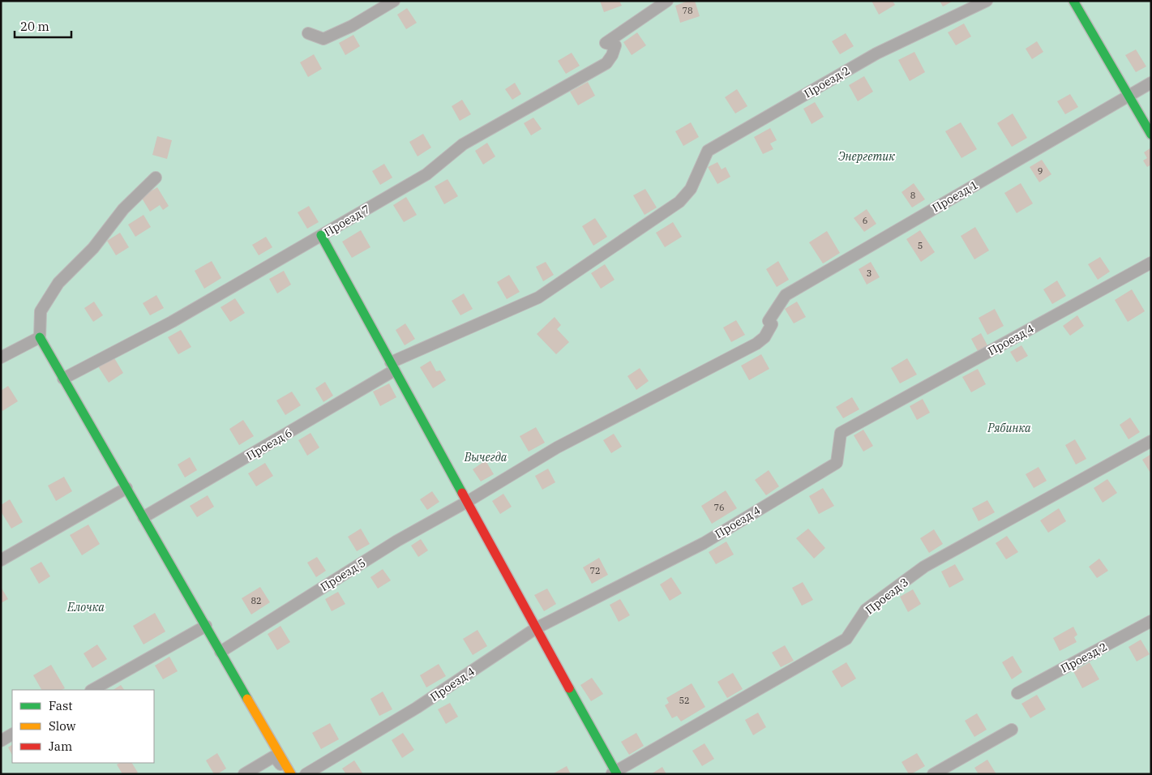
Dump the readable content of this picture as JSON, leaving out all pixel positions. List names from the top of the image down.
{
  "streets": {
    "lane": [
      "Проезд 2",
      "Проезд 1",
      "Проезд 7",
      "Проезд 4",
      "Проезд 6",
      "Проезд 5",
      "Проезд 3"
    ]
  },
  "crossings": [
    ["Проезд 2", "Проезд 6"],
    ["Проезд 1", "Проезд 5"]
  ],
  "parks": [
    "Энергетик",
    "Рябинка",
    "Вычегда",
    "Елочка"
  ],
  "house_numbers": [
    "78",
    "9",
    "8",
    "6",
    "5",
    "3",
    "76",
    "72",
    "82",
    "52"
  ],
  "legend": ["Fast", "Slow", "Jam"],
  "scale_bar": "20 m"
}
